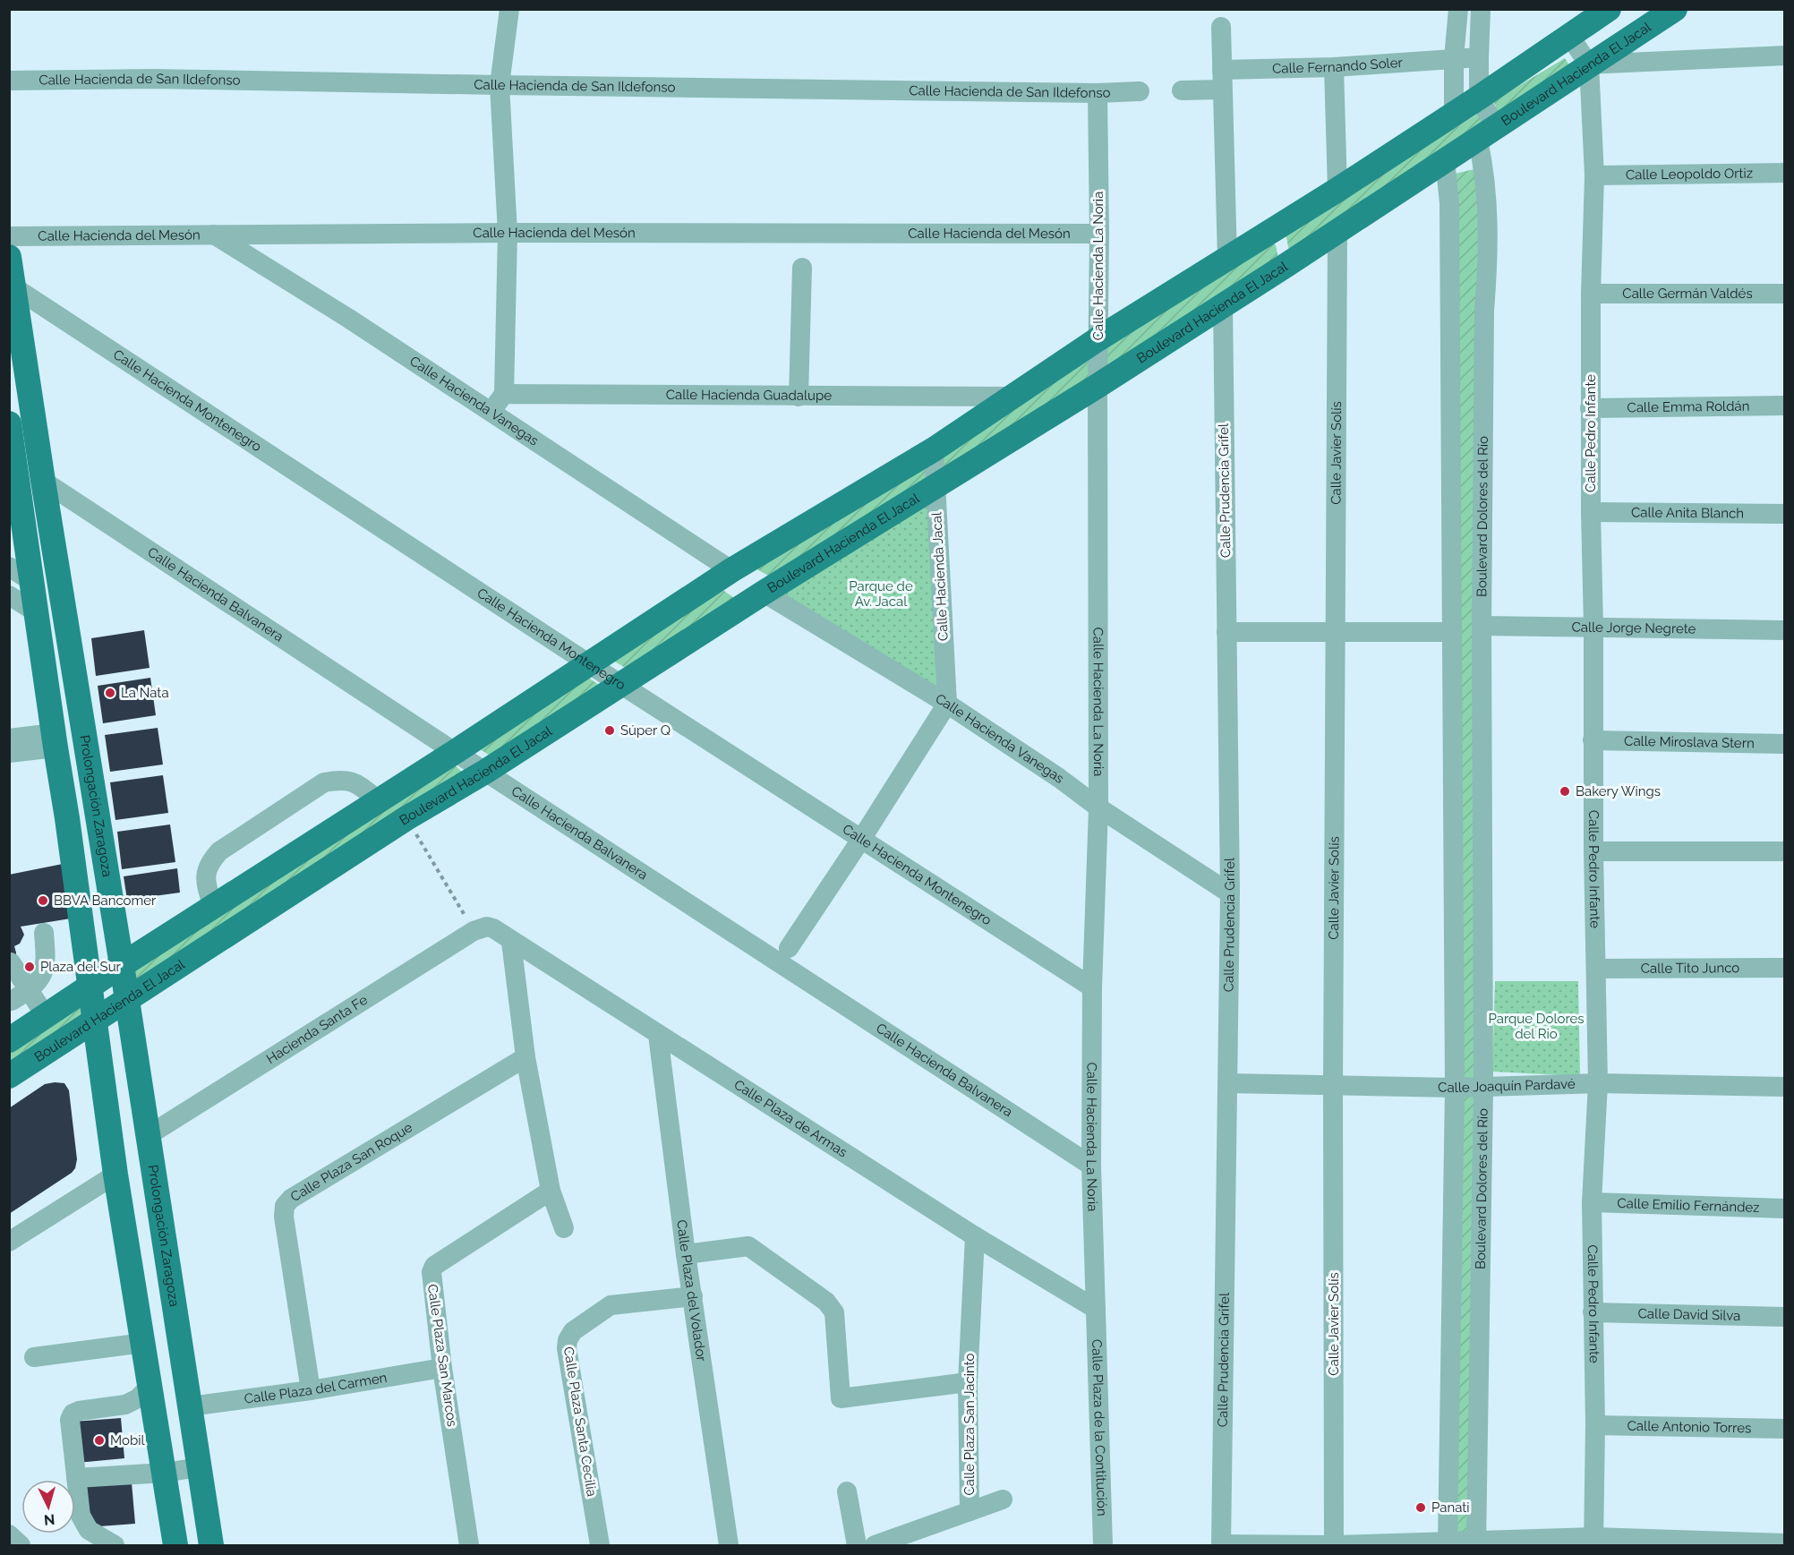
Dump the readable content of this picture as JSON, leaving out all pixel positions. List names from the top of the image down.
{
  "streets": {
    "main road": ["Boulevard Hacienda El Jacal", "Prolongación Zaragoza"],
    "street": [
      "Calle Fernando Soler",
      "Calle Hacienda de San Ildefonso",
      "Calle Leopoldo Ortiz",
      "Calle Hacienda del Mesón",
      "Calle Hacienda La Noria",
      "Calle Germán Valdés",
      "Calle Hacienda Guadalupe",
      "Calle Hacienda Vanegas",
      "Calle Hacienda Montenegro",
      "Calle Emma Roldán",
      "Calle Pedro Infante",
      "Calle Javier Solís",
      "Calle Prudencia Grifel",
      "Calle Anita Blanch",
      "Boulevard Dolores del Río",
      "Calle Hacienda Jacal",
      "Calle Hacienda Balvanera",
      "Calle Jorge Negrete",
      "Calle Miroslava Stern",
      "Calle Tito Junco",
      "Hacienda Santa Fe",
      "Calle Joaquín Pardavé",
      "Calle Plaza de Armas",
      "Calle Plaza San Roque",
      "Calle Emilio Fernández",
      "Calle Plaza del Volador",
      "Calle David Silva",
      "Calle Plaza San Marcos",
      "Calle Plaza del Carmen",
      "Calle Plaza Santa Cecilia",
      "Calle Plaza San Jacinto",
      "Calle Plaza de la Contitución",
      "Calle Antonio Torres"
    ]
  },
  "crossings": [
    ["Boulevard Hacienda El Jacal", "Calle Hacienda La Noria"],
    ["Boulevard Hacienda El Jacal", "Calle Hacienda Vanegas"],
    ["Boulevard Hacienda El Jacal", "Calle Hacienda Montenegro"],
    ["Boulevard Hacienda El Jacal", "Calle Pedro Infante"],
    ["Boulevard Hacienda El Jacal", "Calle Javier Solís"],
    ["Boulevard Hacienda El Jacal", "Calle Prudencia Grifel"],
    ["Boulevard Hacienda El Jacal", "Boulevard Dolores del Río"],
    ["Boulevard Hacienda El Jacal", "Calle Hacienda Jacal"],
    ["Boulevard Hacienda El Jacal", "Calle Hacienda Balvanera"],
    ["Boulevard Hacienda El Jacal", "Prolongación Zaragoza"],
    ["Calle Hacienda de San Ildefonso", "Calle Hacienda La Noria"],
    ["Calle Leopoldo Ortiz", "Calle Pedro Infante"],
    ["Calle Hacienda del Mesón", "Calle Hacienda La Noria"],
    ["Calle Hacienda del Mesón", "Calle Hacienda Vanegas"],
    ["Calle Hacienda La Noria", "Calle Hacienda Vanegas"],
    ["Calle Hacienda La Noria", "Calle Hacienda Montenegro"],
    ["Calle Hacienda La Noria", "Calle Hacienda Balvanera"],
    ["Calle Hacienda La Noria", "Calle Plaza de Armas"],
    ["Calle Hacienda La Noria", "Calle Plaza de la Contitución"],
    ["Calle Germán Valdés", "Calle Pedro Infante"],
    ["Calle Hacienda Vanegas", "Calle Prudencia Grifel"],
    ["Calle Hacienda Vanegas", "Calle Hacienda Jacal"],
    ["Calle Hacienda Montenegro", "Prolongación Zaragoza"],
    ["Calle Emma Roldán", "Calle Pedro Infante"],
    ["Calle Pedro Infante", "Calle Anita Blanch"],
    ["Calle Pedro Infante", "Calle Jorge Negrete"],
    ["Calle Pedro Infante", "Calle Miroslava Stern"],
    ["Calle Pedro Infante", "Calle Tito Junco"],
    ["Calle Pedro Infante", "Calle Joaquín Pardavé"],
    ["Calle Pedro Infante", "Calle Emilio Fernández"],
    ["Calle Pedro Infante", "Calle David Silva"],
    ["Calle Pedro Infante", "Calle Antonio Torres"],
    ["Calle Javier Solís", "Calle Joaquín Pardavé"],
    ["Calle Prudencia Grifel", "Calle Joaquín Pardavé"],
    ["Boulevard Dolores del Río", "Calle Jorge Negrete"],
    ["Boulevard Dolores del Río", "Calle Joaquín Pardavé"],
    ["Calle Hacienda Balvanera", "Prolongación Zaragoza"],
    ["Prolongación Zaragoza", "Hacienda Santa Fe"],
    ["Prolongación Zaragoza", "Calle Plaza del Carmen"],
    ["Hacienda Santa Fe", "Calle Plaza de Armas"],
    ["Calle Plaza de Armas", "Calle Plaza del Volador"],
    ["Calle Plaza de Armas", "Calle Plaza San Jacinto"],
    ["Calle Plaza de Armas", "Calle Plaza de la Contitución"],
    ["Calle Plaza San Roque", "Calle Plaza del Carmen"],
    ["Calle Plaza del Volador", "Calle Plaza Santa Cecilia"],
    ["Calle Plaza San Marcos", "Calle Plaza del Carmen"]
  ],
  "parks": ["Parque de Av. Jacal", "Parque Dolores del Rio"],
  "places": [
    "La Nata",
    "Súper Q",
    "Bakery Wings",
    "BBVA Bancomer",
    "Plaza del Sur",
    "Mobil",
    "Panati"
  ],
  "north": "bottom"
}
